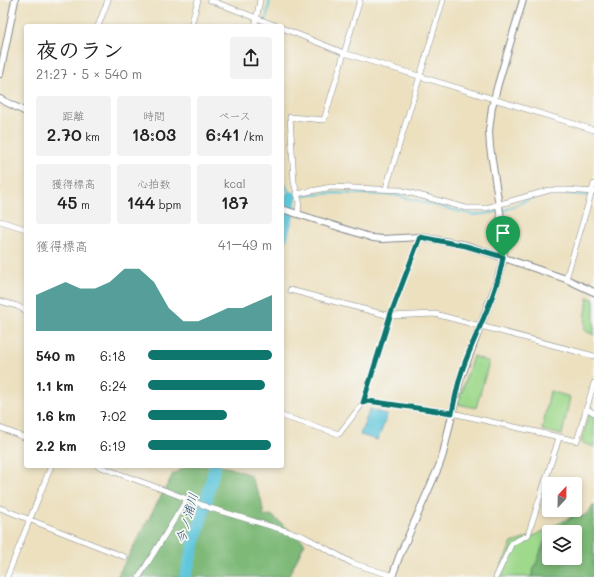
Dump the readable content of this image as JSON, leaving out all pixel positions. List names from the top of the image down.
{
  "water": ["今ノ浦川"],
  "north": "top",
  "page": {
    "heading": ["夜のラン", "21:27 · 5 × 540 m"],
    "stats": [
      ["距離", "2.70 km"],
      ["時間", "18:03"],
      ["ペース", "6:41 /km"],
      ["獲得標高", "45 m"],
      ["心拍数", "144 bpm"],
      ["kcal", "187"]
    ],
    "chart": ["獲得標高", "41–49 m"],
    "list": [
      {
        "name": "540 m",
        "note": "6:18"
      },
      {
        "name": "1.1 km",
        "note": "6:24"
      },
      {
        "name": "1.6 km",
        "note": "7:02"
      },
      {
        "name": "2.2 km",
        "note": "6:19"
      }
    ]
  }
}
